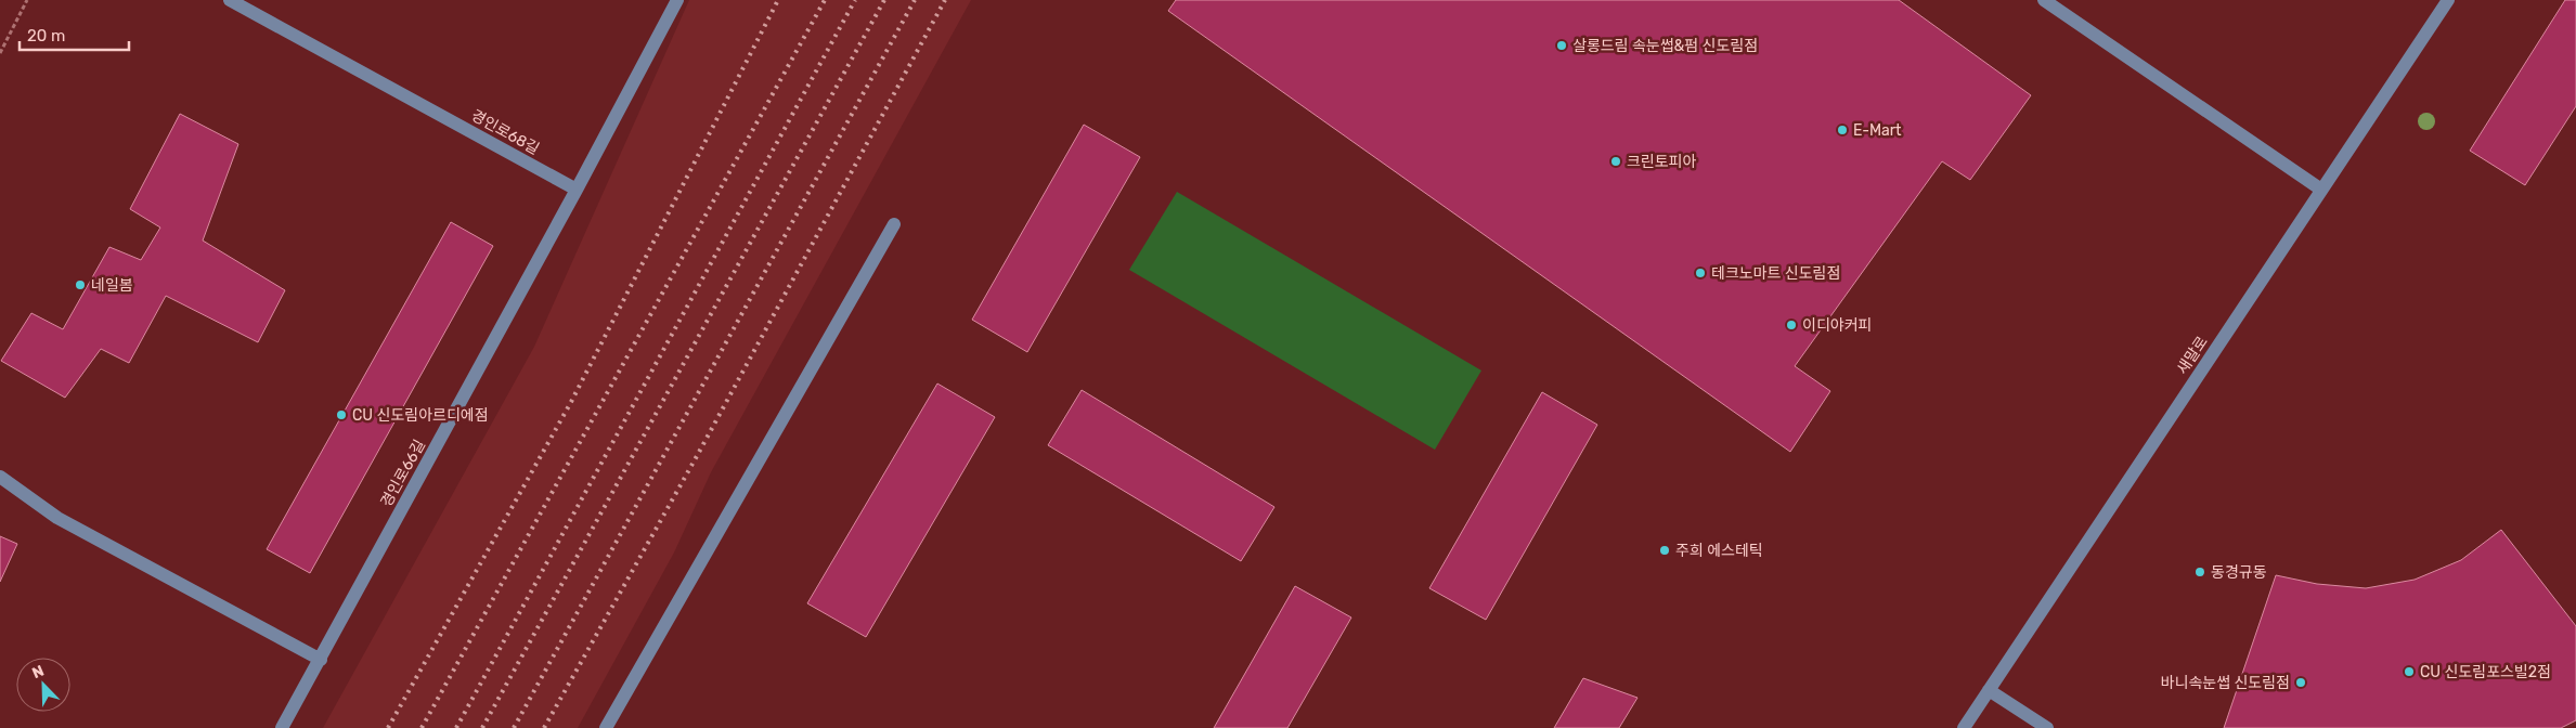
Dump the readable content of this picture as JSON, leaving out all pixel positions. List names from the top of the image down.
{
  "streets": {
    "street": ["경인로68길", "새말로", "경인로66길"]
  },
  "crossings": [
    ["경인로68길", "경인로66길"]
  ],
  "places": [
    "살롱드림 속눈썹&펌 신도림점",
    "E-Mart",
    "크린토피아",
    "테크노마트 신도림점",
    "네일봄",
    "이디야커피",
    "CU 신도림아르디에점",
    "주희 에스테틱",
    "동경규동",
    "CU 신도림포스빌2점",
    "바니속눈썹 신도림점"
  ],
  "scale_bar": "20 m",
  "north": "top left"
}
